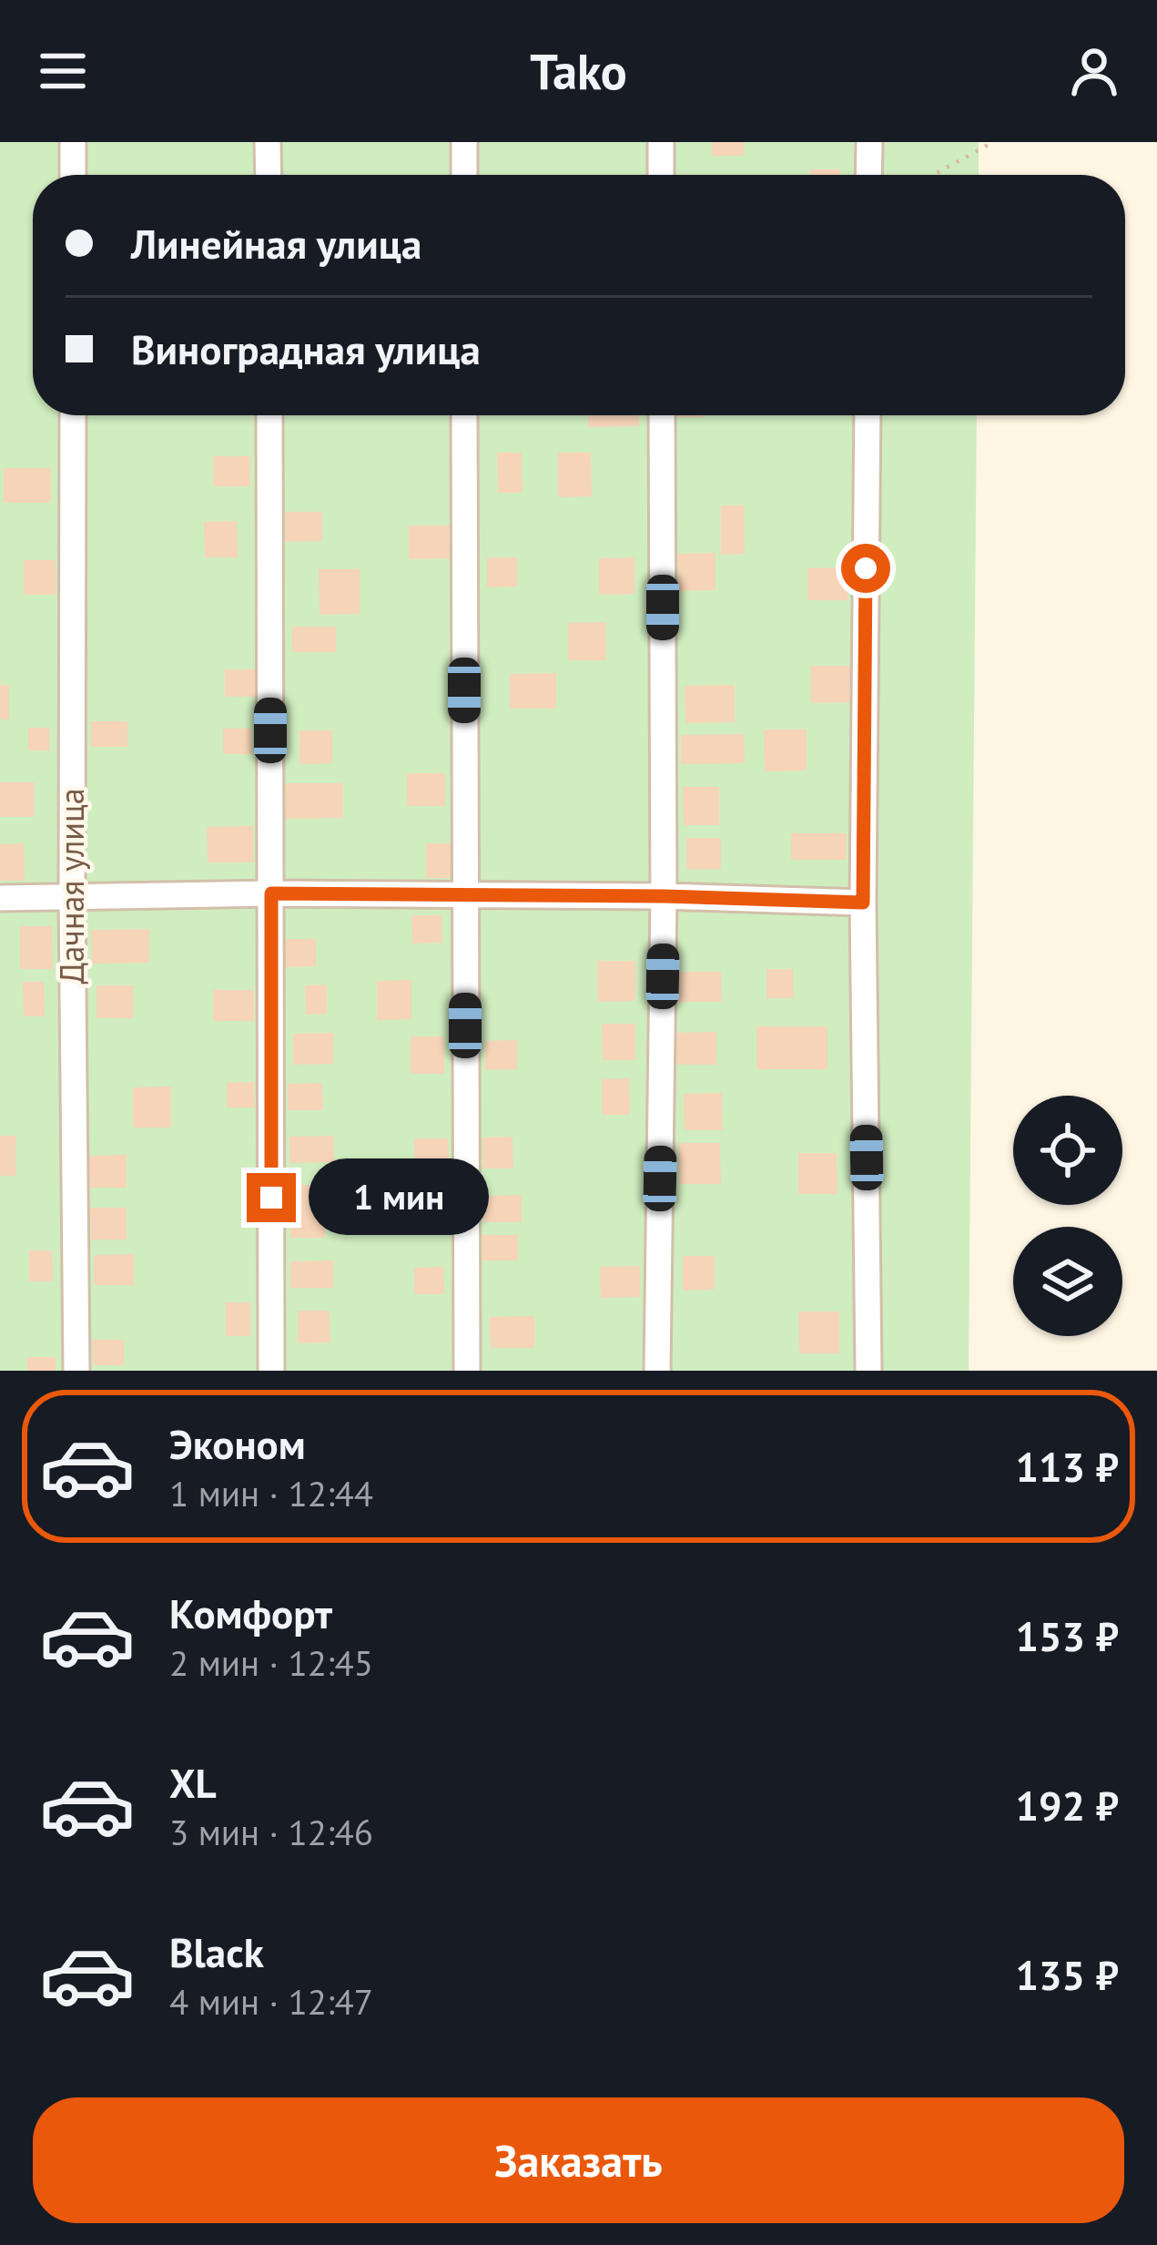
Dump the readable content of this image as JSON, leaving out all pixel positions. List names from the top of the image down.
{
  "streets": {
    "street": ["Дачная улица"]
  },
  "page": {
    "header": "Tako",
    "banner": ["Линейная улица", "Виноградная улица"],
    "bubble": "1 мин",
    "list": [
      {
        "name": "Эконом",
        "note": "1 мин · 12:44",
        "value": "113 ₽"
      },
      {
        "name": "Комфорт",
        "note": "2 мин · 12:45",
        "value": "153 ₽"
      },
      {
        "name": "XL",
        "note": "3 мин · 12:46",
        "value": "192 ₽"
      },
      {
        "name": "Black",
        "note": "4 мин · 12:47",
        "value": "135 ₽"
      }
    ],
    "buttons": "Заказать"
  }
}
